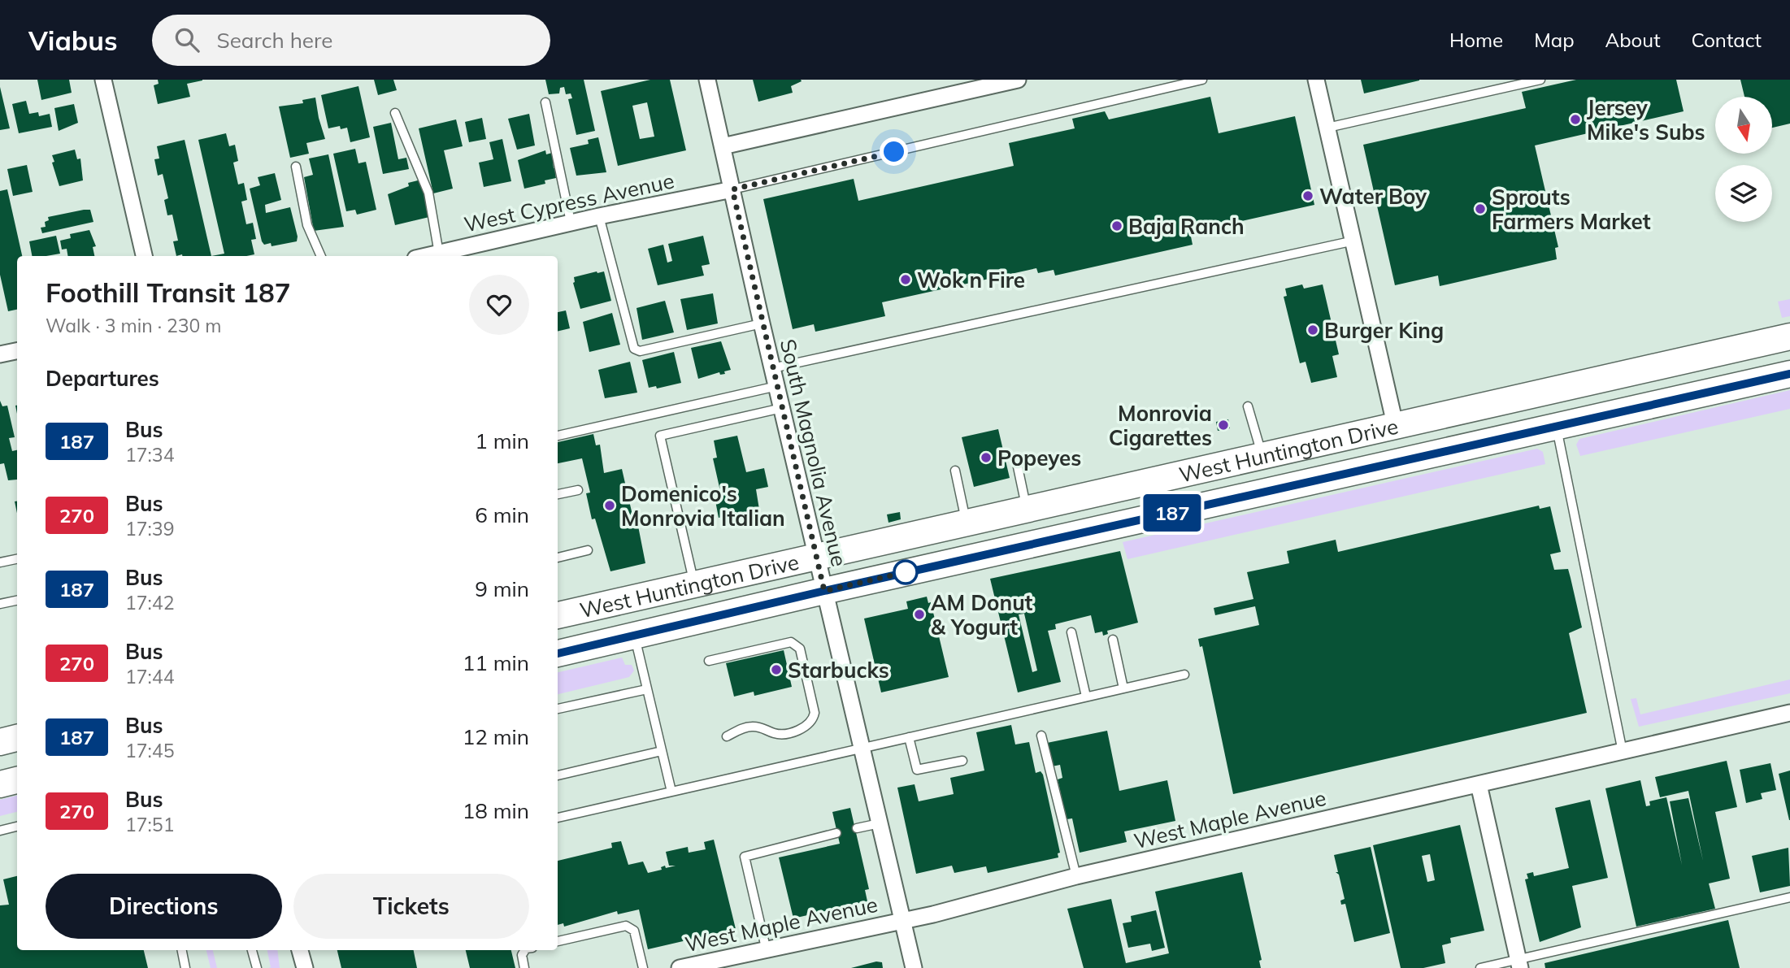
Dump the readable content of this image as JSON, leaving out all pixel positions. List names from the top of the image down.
{
  "streets": {
    "main road": ["West Huntington Drive"],
    "street": ["West Cypress Avenue", "South Magnolia Avenue", "West Maple Avenue"]
  },
  "crossings": [
    ["West Cypress Avenue", "South Magnolia Avenue"],
    ["West Huntington Drive", "South Magnolia Avenue"],
    ["South Magnolia Avenue", "West Maple Avenue"]
  ],
  "places": [
    "Jersey Mike's Subs",
    "Water Boy",
    "Sprouts Farmers Market",
    "Baja Ranch",
    "Wok n Fire",
    "Burger King",
    "Monrovia Cigarettes",
    "Popeyes",
    "Domenico's Monrovia Italian",
    "AM Donut & Yogurt",
    "Starbucks"
  ],
  "lines": ["bus line 187"],
  "north": "bottom",
  "page": {
    "header": "Viabus",
    "search": "Search here",
    "nav": [
      "Home",
      "Map",
      "About",
      "Contact"
    ],
    "on_map": "187",
    "heading": [
      ["Foothill Transit 187", "Walk · 3 min · 230 m"],
      "Departures"
    ],
    "list": [
      {
        "mark": "187",
        "name": "Bus",
        "note": "17:34",
        "value": "1 min"
      },
      {
        "mark": "270",
        "name": "Bus",
        "note": "17:39",
        "value": "6 min"
      },
      {
        "mark": "187",
        "name": "Bus",
        "note": "17:42",
        "value": "9 min"
      },
      {
        "mark": "270",
        "name": "Bus",
        "note": "17:44",
        "value": "11 min"
      },
      {
        "mark": "187",
        "name": "Bus",
        "note": "17:45",
        "value": "12 min"
      },
      {
        "mark": "270",
        "name": "Bus",
        "note": "17:51",
        "value": "18 min"
      }
    ],
    "buttons": ["Directions", "Tickets"]
  }
}
